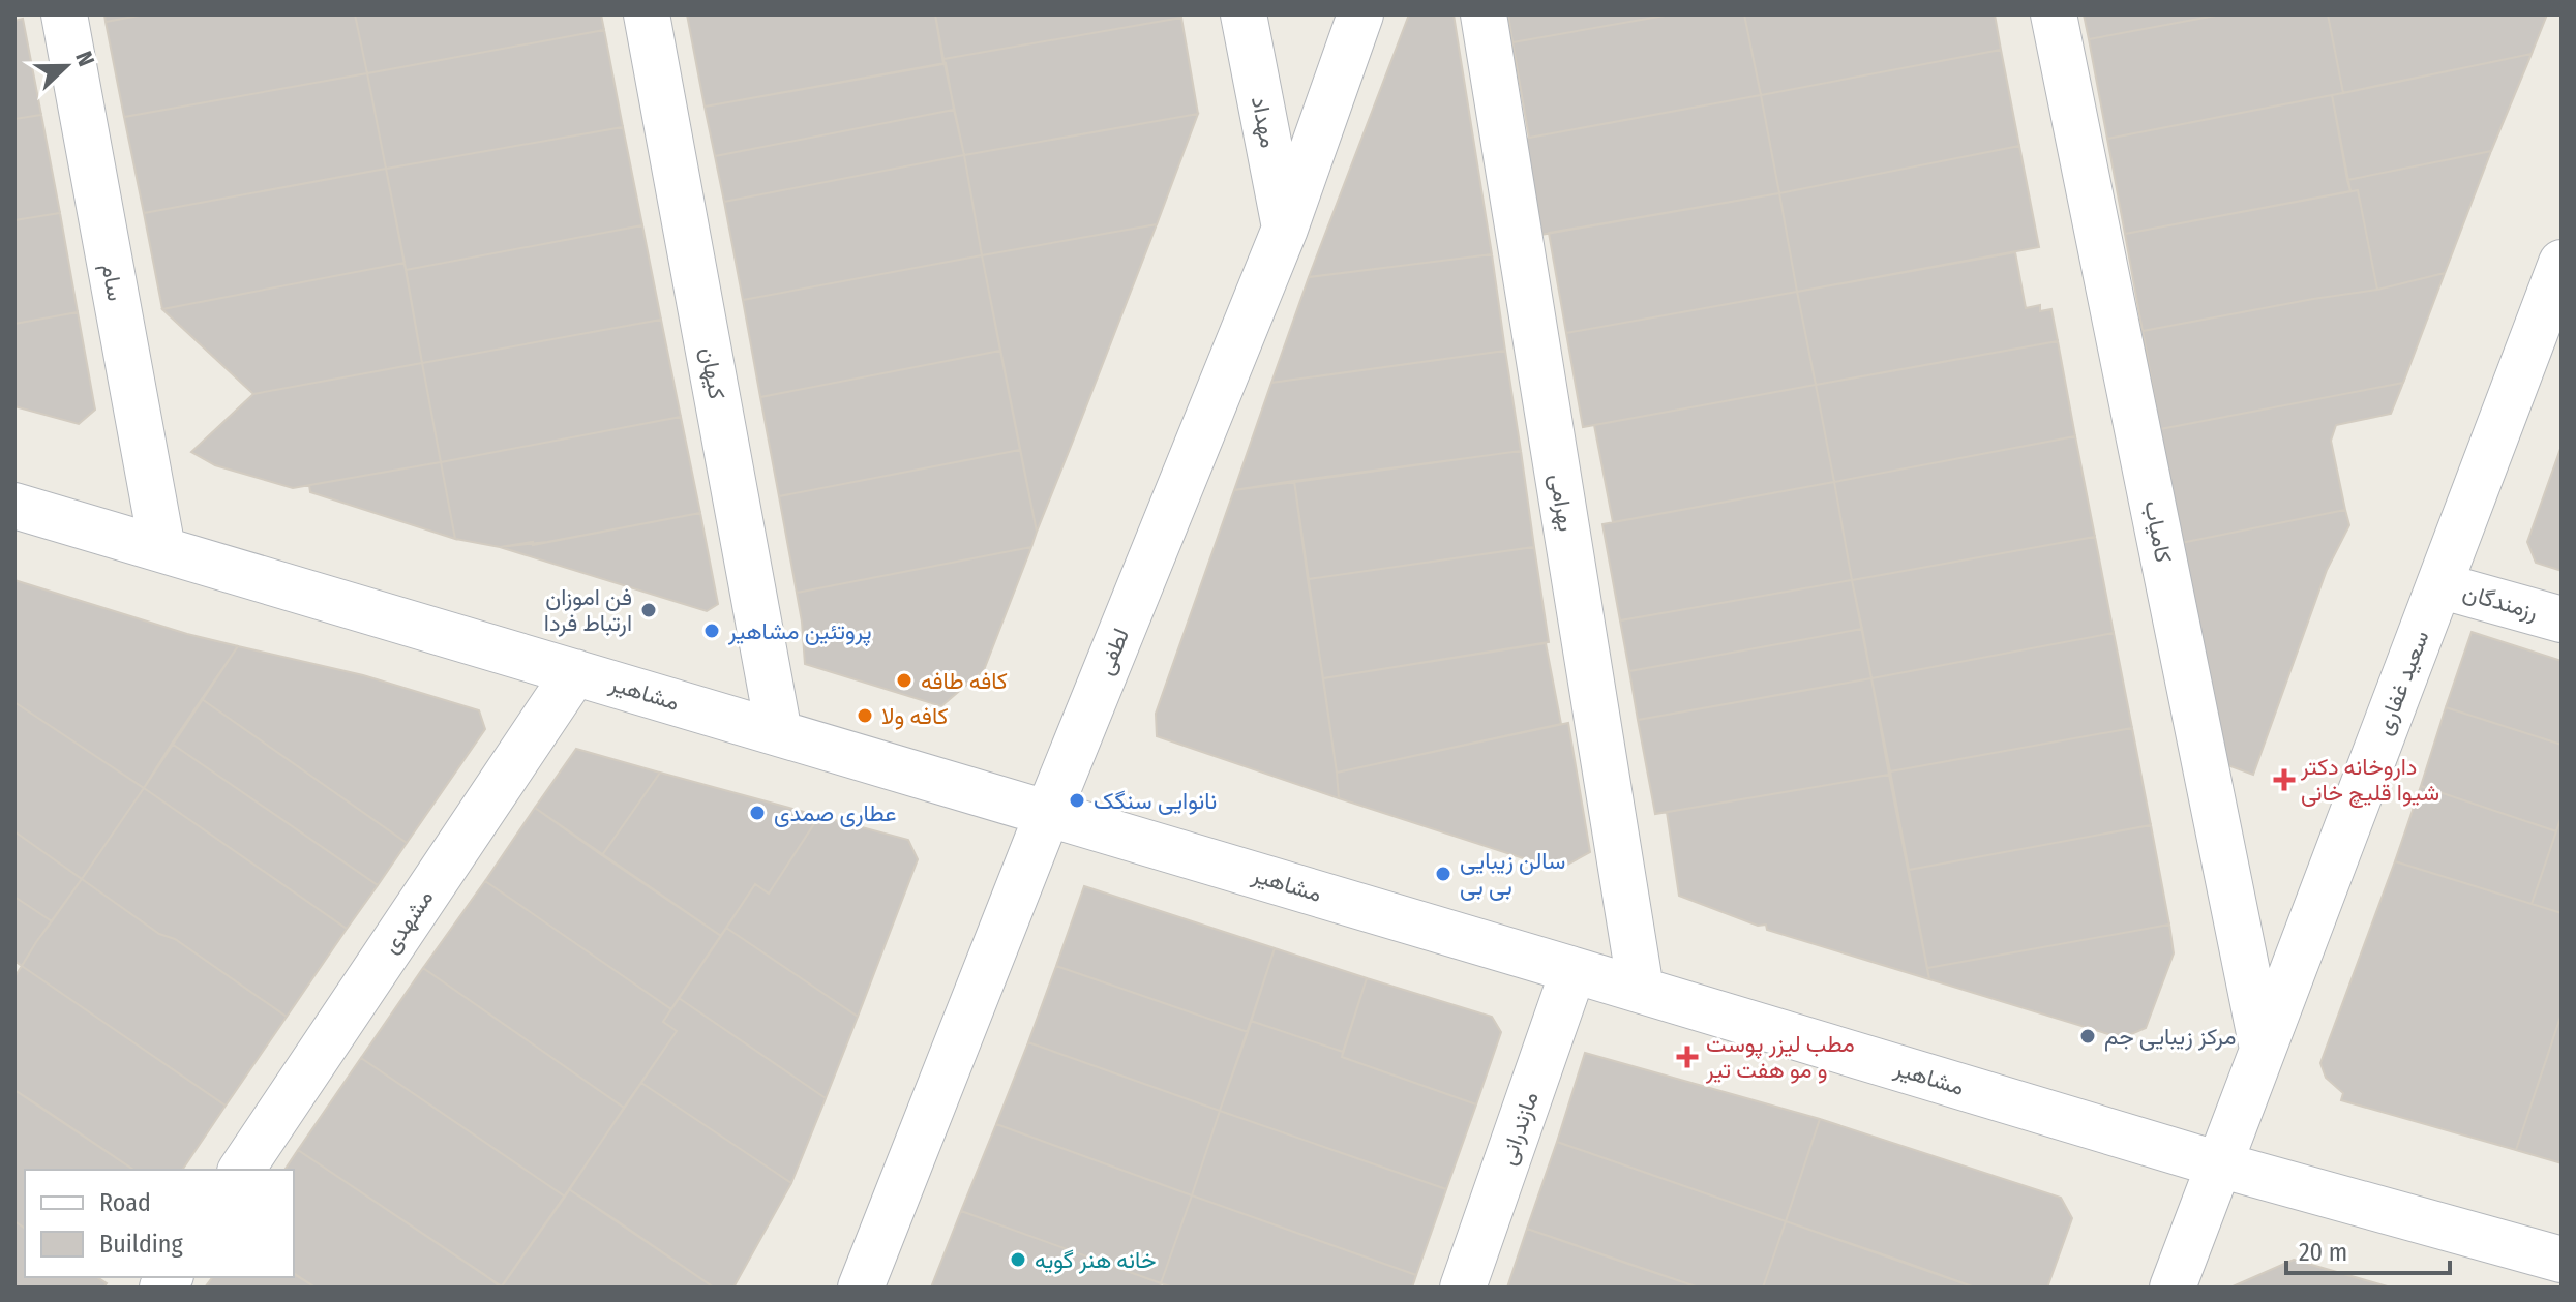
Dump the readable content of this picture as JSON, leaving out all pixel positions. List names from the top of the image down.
{
  "streets": {
    "street": [
      "مهداد",
      "سام",
      "کیهان",
      "بهرامی",
      "کامیاب",
      "رزمندگان",
      "لطفی",
      "سعید غفاری",
      "مشاهیر",
      "مشهدی",
      "مازندرانی"
    ]
  },
  "crossings": [
    ["مهداد", "لطفی"],
    ["سام", "مشاهیر"],
    ["کیهان", "مشاهیر"],
    ["بهرامی", "مشاهیر"],
    ["کامیاب", "سعید غفاری"],
    ["رزمندگان", "سعید غفاری"],
    ["لطفی", "مشاهیر"],
    ["سعید غفاری", "مشاهیر"],
    ["مشاهیر", "مشهدی"],
    ["مشاهیر", "مازندرانی"]
  ],
  "places": {
    "other": [
      "فن اموزان ارتباط فردا",
      "پروتئین مشاهیر",
      "کافه طافه",
      "کافه ولا",
      "نانوایی سنگک",
      "عطاری صمدی",
      "سالن زیبایی بی بی",
      "مرکز زیبایی جم",
      "خانه هنر گویه"
    ],
    "health": ["داروخانه دکتر شیوا قلیچ خانی", "مطب لیزر پوست و مو هفت تیر"]
  },
  "legend": ["Road", "Building"],
  "scale_bar": "20 m",
  "north": "right"
}
